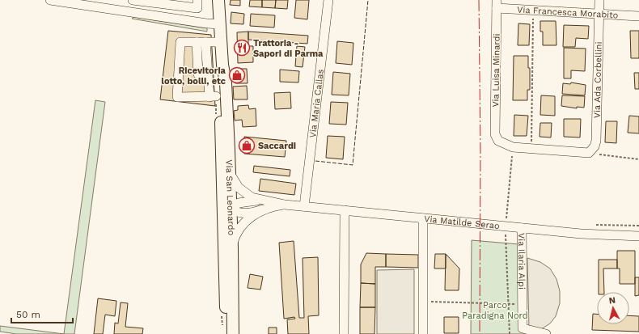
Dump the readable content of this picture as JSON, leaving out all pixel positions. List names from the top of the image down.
{
  "streets": {
    "main road": ["Via San Leonardo"],
    "street": [
      "Via Francesca Morabito",
      "Via Luisa Minardi",
      "Via Ada Corbellini",
      "Via Maria Callas",
      "Via Matilde Serao",
      "Via Ilaria Alpi"
    ]
  },
  "crossings": [
    ["Via Francesca Morabito", "Via Luisa Minardi"],
    ["Via Francesca Morabito", "Via Ada Corbellini"],
    ["Via Maria Callas", "Via Matilde Serao"],
    ["Via San Leonardo", "Via Matilde Serao"],
    ["Via Matilde Serao", "Via Ilaria Alpi"]
  ],
  "parks": ["Parco Paradigna Nord"],
  "places": {
    "restaurant": ["Trattoria - Sapori di Parma"],
    "shop": ["Ricevitoria lotto, bolli, etc", "Saccardi"]
  },
  "scale_bar": "50 m",
  "north": "top"
}
